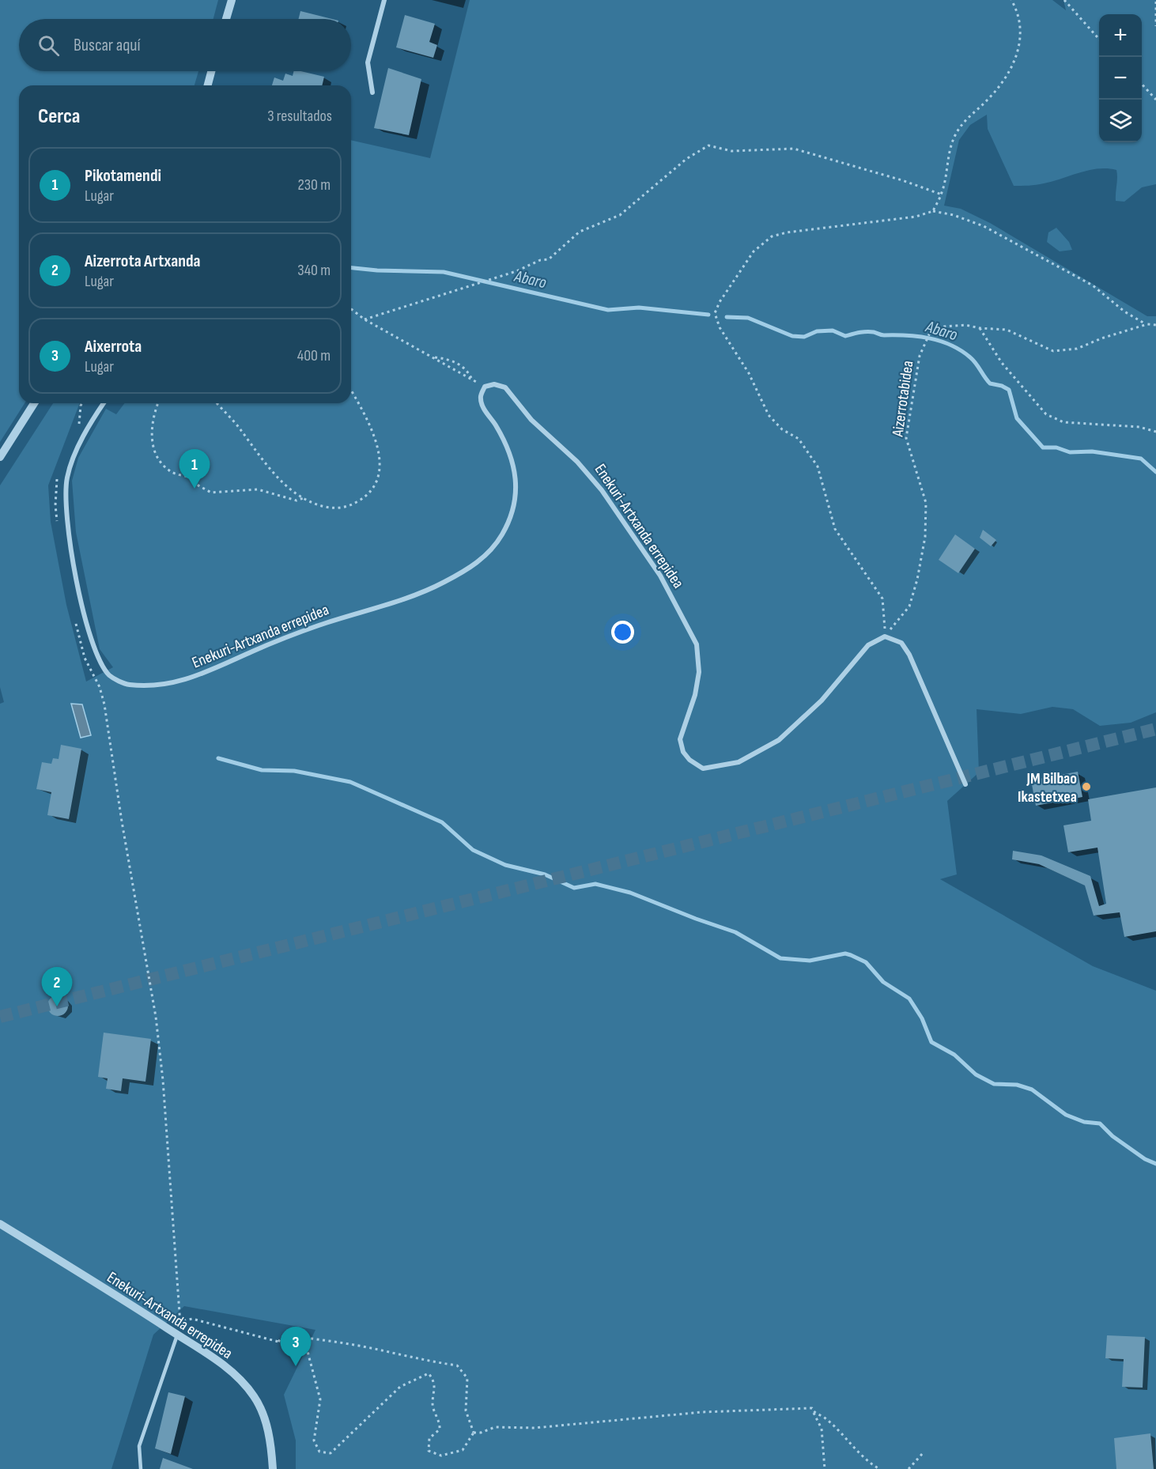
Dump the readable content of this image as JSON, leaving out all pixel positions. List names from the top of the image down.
{
  "streets": {
    "street": ["Enekuri-Artxanda errepidea"],
    "path": ["Aizerrotabidea"]
  },
  "crossings": [
    ["Aizerrotabidea", "Enekuri-Artxanda errepidea"]
  ],
  "water": ["Abaro"],
  "places": ["JM Bilbao Ikastetxea"],
  "page": {
    "map_buttons": ["+", "−"],
    "search": "Buscar aquí",
    "heading": ["Cerca", "3 resultados"],
    "list": [
      {
        "mark": "1",
        "name": "Pikotamendi",
        "note": "Lugar",
        "value": "230 m"
      },
      {
        "mark": "2",
        "name": "Aizerrota Artxanda",
        "note": "Lugar",
        "value": "340 m"
      },
      {
        "mark": "3",
        "name": "Aixerrota",
        "note": "Lugar",
        "value": "400 m"
      }
    ],
    "pins": ["1", "2", "3"]
  }
}
